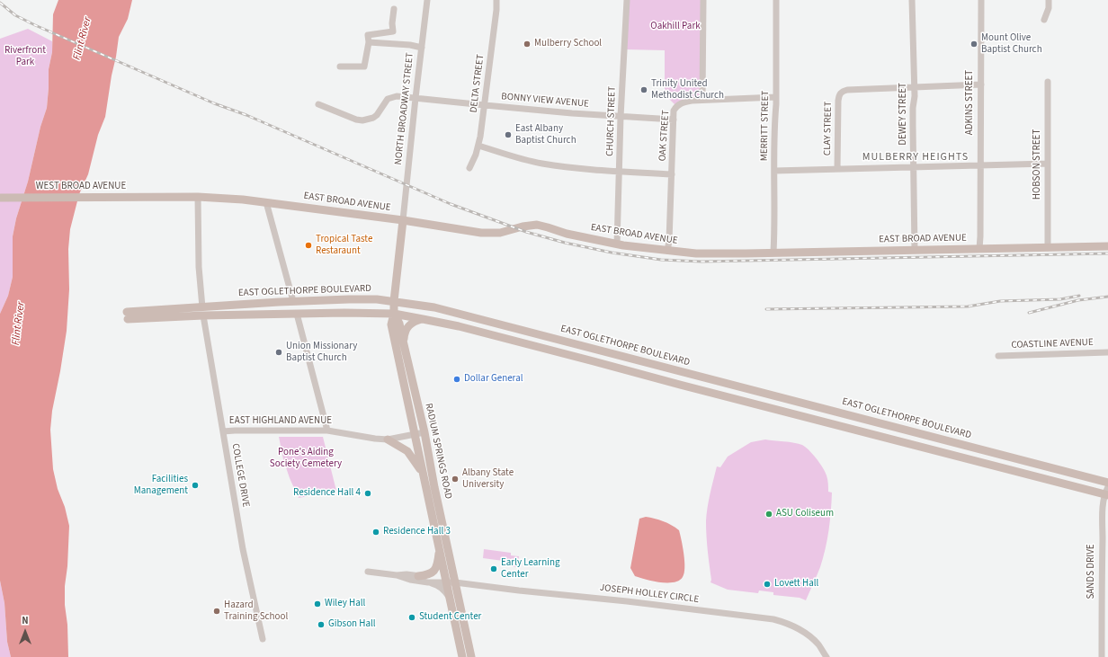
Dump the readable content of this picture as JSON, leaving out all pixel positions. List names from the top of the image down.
{
  "streets": {
    "main road": [
      "WEST BROAD AVENUE",
      "EAST BROAD AVENUE",
      "EAST OGLETHORPE BOULEVARD",
      "RADIUM SPRINGS ROAD"
    ],
    "street": [
      "DELTA STREET",
      "BONNY VIEW AVENUE",
      "ADKINS STREET",
      "NORTH BROADWAY STREET",
      "DEWEY STREET",
      "CHURCH STREET",
      "MERRITT STREET",
      "CLAY STREET",
      "OAK STREET",
      "HOBSON STREET",
      "COASTLINE AVENUE",
      "EAST HIGHLAND AVENUE",
      "COLLEGE DRIVE",
      "SANDS DRIVE",
      "JOSEPH HOLLEY CIRCLE"
    ]
  },
  "crossings": [
    ["DELTA STREET", "BONNY VIEW AVENUE"],
    ["BONNY VIEW AVENUE", "NORTH BROADWAY STREET"],
    ["BONNY VIEW AVENUE", "CHURCH STREET"],
    ["BONNY VIEW AVENUE", "OAK STREET"],
    ["ADKINS STREET", "EAST BROAD AVENUE"],
    ["NORTH BROADWAY STREET", "EAST BROAD AVENUE"],
    ["NORTH BROADWAY STREET", "RADIUM SPRINGS ROAD"],
    ["DEWEY STREET", "CLAY STREET"],
    ["DEWEY STREET", "EAST BROAD AVENUE"],
    ["CHURCH STREET", "EAST BROAD AVENUE"],
    ["MERRITT STREET", "EAST BROAD AVENUE"],
    ["OAK STREET", "EAST BROAD AVENUE"],
    ["HOBSON STREET", "EAST BROAD AVENUE"],
    ["WEST BROAD AVENUE", "EAST BROAD AVENUE"],
    ["EAST BROAD AVENUE", "RADIUM SPRINGS ROAD"],
    ["EAST BROAD AVENUE", "COLLEGE DRIVE"],
    ["EAST OGLETHORPE BOULEVARD", "RADIUM SPRINGS ROAD"],
    ["EAST OGLETHORPE BOULEVARD", "COLLEGE DRIVE"],
    ["EAST OGLETHORPE BOULEVARD", "SANDS DRIVE"],
    ["EAST HIGHLAND AVENUE", "RADIUM SPRINGS ROAD"],
    ["EAST HIGHLAND AVENUE", "COLLEGE DRIVE"],
    ["RADIUM SPRINGS ROAD", "JOSEPH HOLLEY CIRCLE"]
  ],
  "districts": ["MULBERRY HEIGHTS"],
  "water": ["Flint River"],
  "parks": ["Oakhill Park", "Riverfront Park", "Pone's Aiding Society Cemetery"],
  "places": [
    "Mulberry School",
    "Mount Olive Baptist Church",
    "Trinity United Methodist Church",
    "East Albany Baptist Church",
    "Tropical Taste Restaraunt",
    "Union Missionary Baptist Church",
    "Dollar General",
    "Albany State University",
    "Facilities Management",
    "Residence Hall 4",
    "ASU Coliseum",
    "Residence Hall 3",
    "Early Learning Center",
    "Lovett Hall",
    "Wiley Hall",
    "Hazard Training School",
    "Student Center",
    "Gibson Hall"
  ],
  "north": "top"
}
